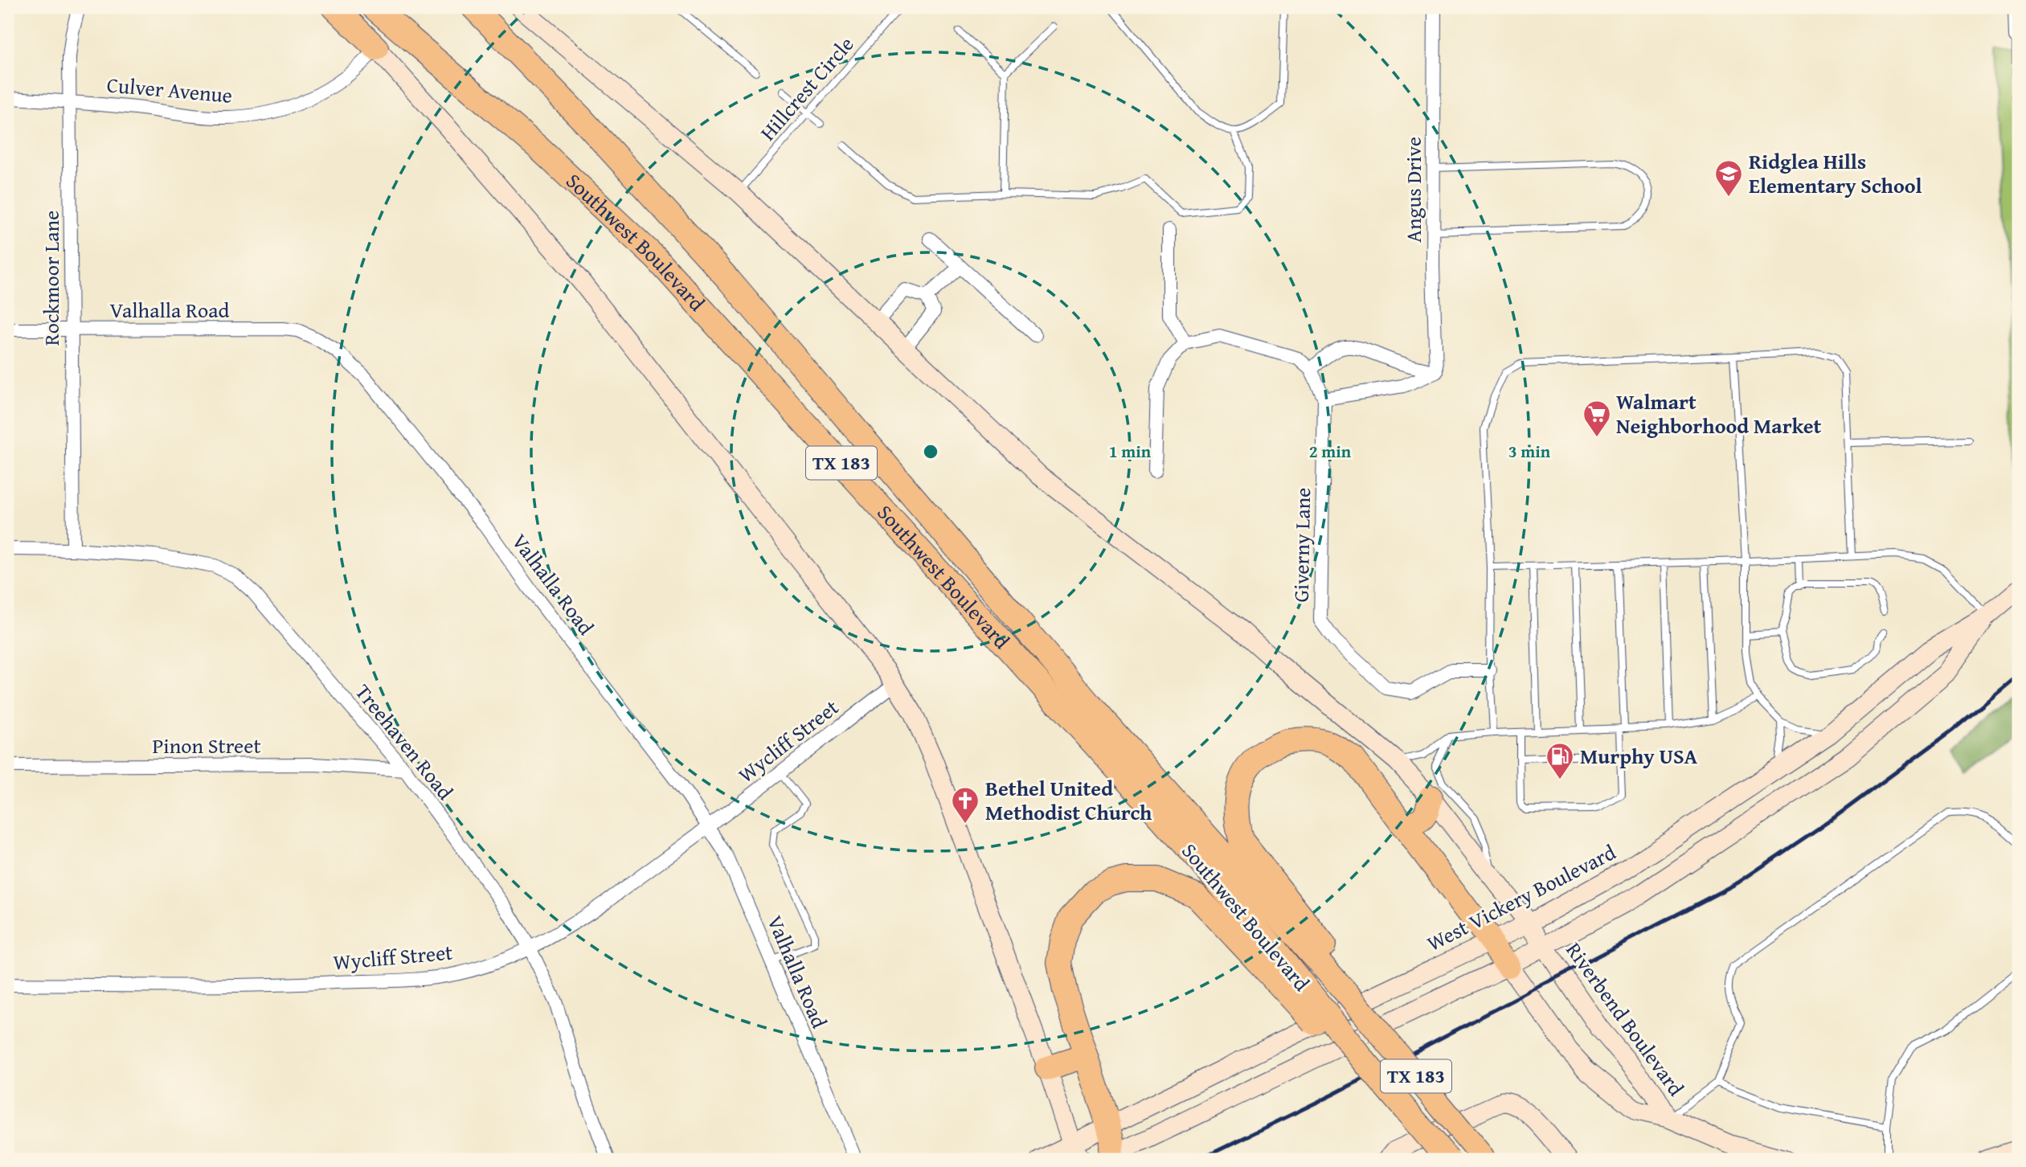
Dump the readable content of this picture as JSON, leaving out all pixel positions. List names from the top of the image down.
{
  "streets": {
    "highway": ["Southwest Boulevard", "TX 183"],
    "main road": ["West Vickery Boulevard", "Riverbend Boulevard"],
    "street": [
      "Culver Avenue",
      "Angus Drive",
      "Rockmoor Lane",
      "Valhalla Road",
      "Giverny Lane",
      "Wycliff Street",
      "Treehaven Road",
      "Pinon Street"
    ],
    "lane": ["Hillcrest Circle"]
  },
  "crossings": [
    ["Culver Avenue", "Rockmoor Lane"],
    ["Southwest Boulevard", "TX 183"],
    ["Rockmoor Lane", "Valhalla Road"],
    ["Rockmoor Lane", "Treehaven Road"],
    ["Valhalla Road", "Wycliff Street"],
    ["Wycliff Street", "Treehaven Road"],
    ["Treehaven Road", "Pinon Street"],
    ["West Vickery Boulevard", "Riverbend Boulevard"]
  ],
  "places": {
    "school or university": ["Ridglea Hills Elementary School"],
    "supermarket": ["Walmart Neighborhood Market"],
    "fuel station": ["Murphy USA"],
    "church": ["Bethel United Methodist Church"]
  },
  "rings": ["1 min", "2 min", "3 min"]
}
